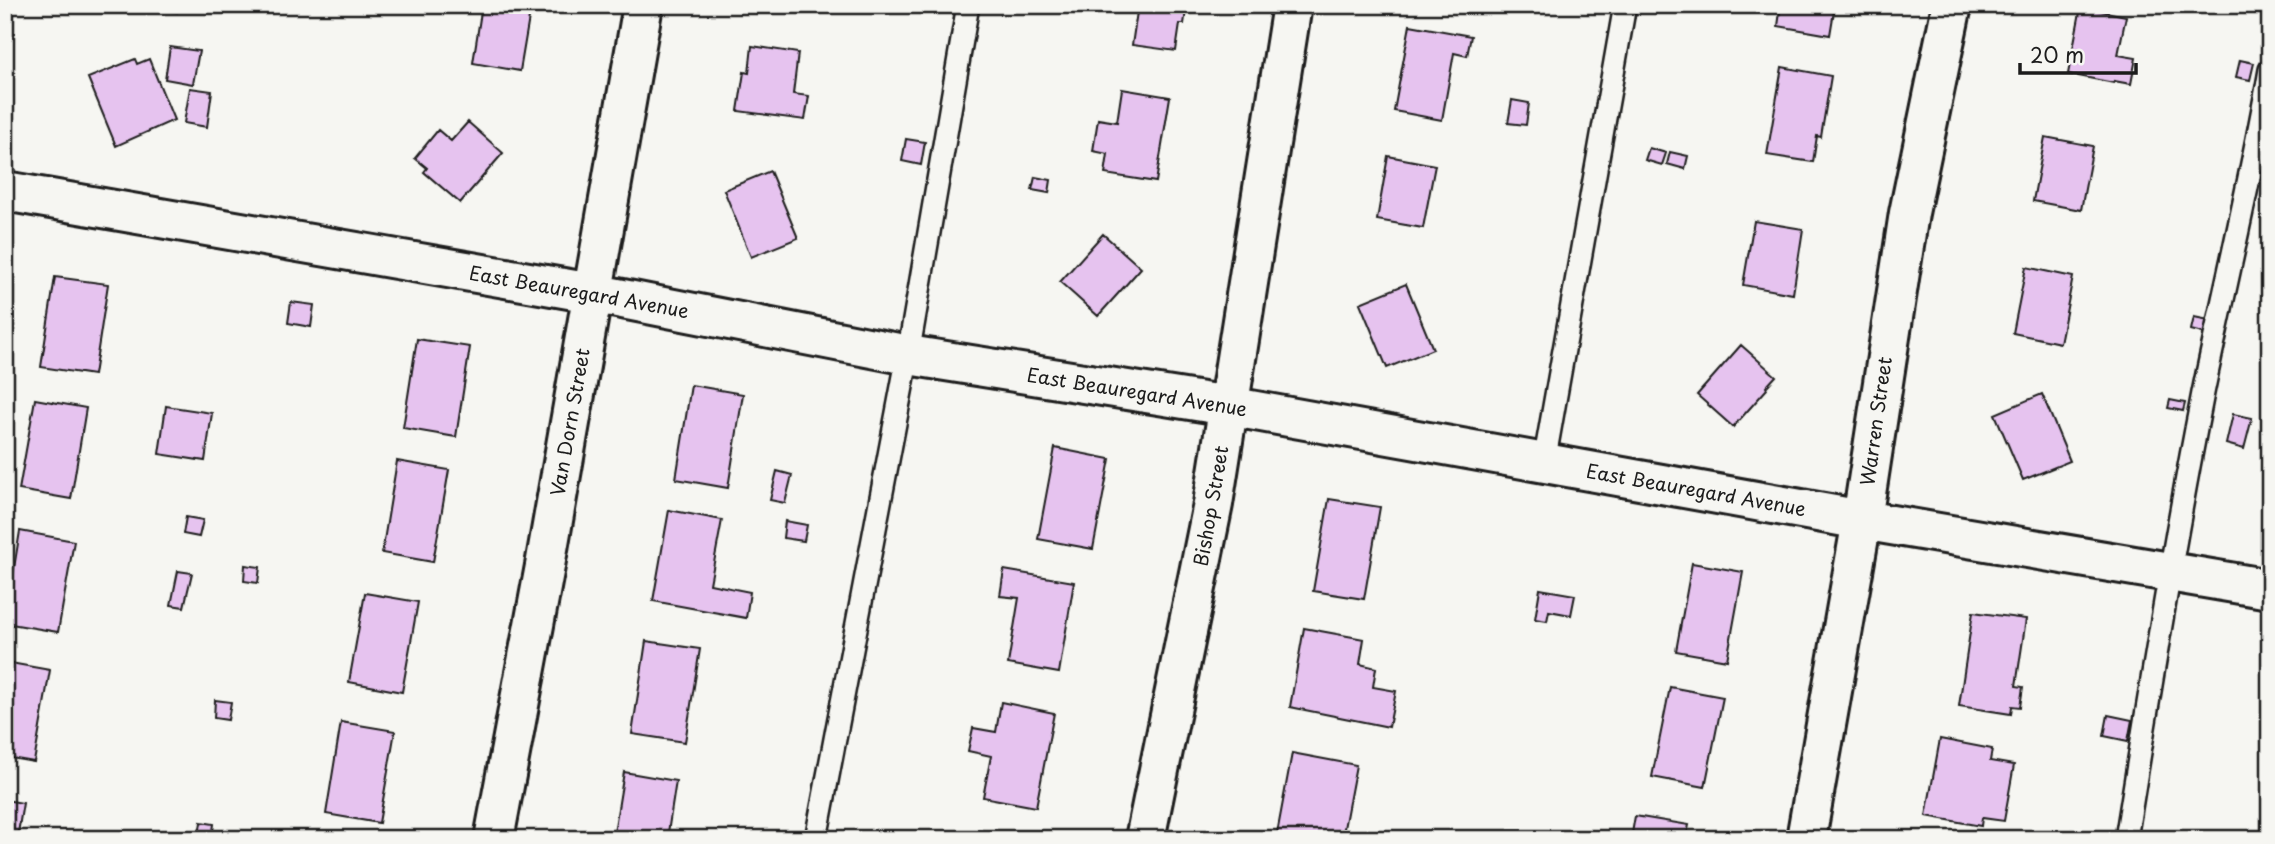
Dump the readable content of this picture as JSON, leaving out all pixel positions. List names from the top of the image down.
{
  "streets": {
    "street": [
      "East Beauregard Avenue",
      "Warren Street",
      "Van Dorn Street",
      "Bishop Street"
    ]
  },
  "crossings": [
    ["East Beauregard Avenue", "Warren Street"],
    ["East Beauregard Avenue", "Van Dorn Street"],
    ["East Beauregard Avenue", "Bishop Street"]
  ],
  "scale_bar": "20 m"
}
